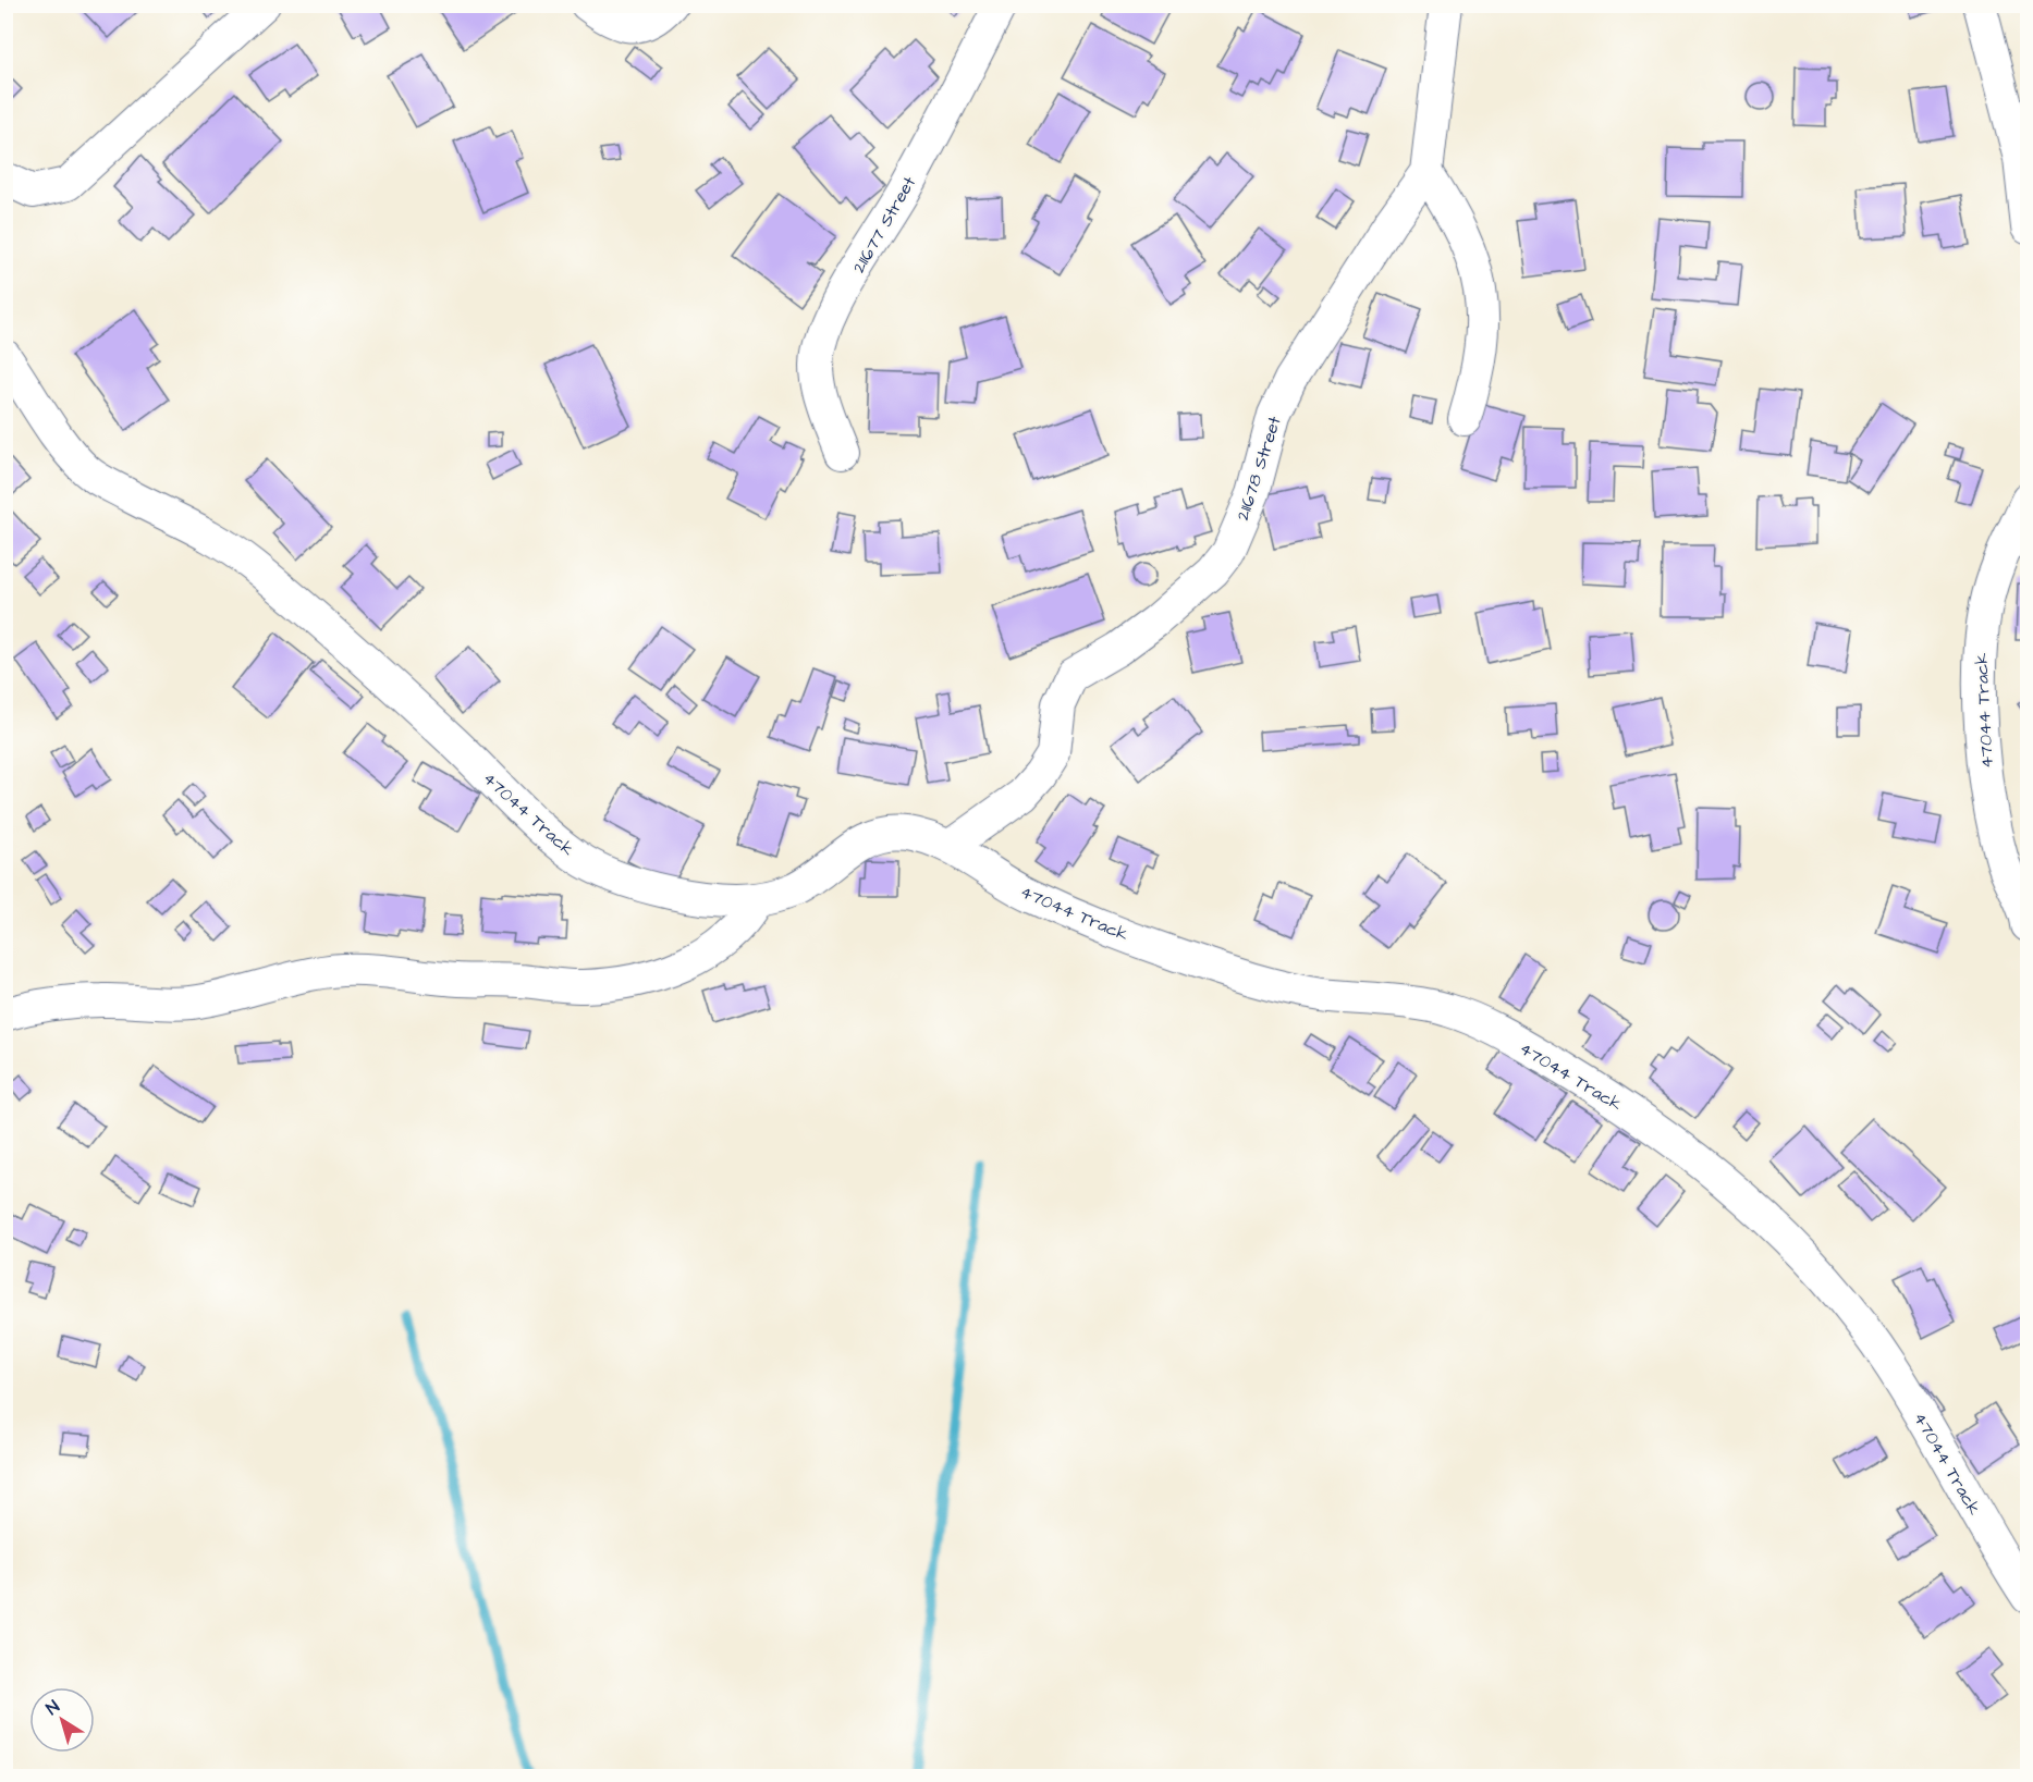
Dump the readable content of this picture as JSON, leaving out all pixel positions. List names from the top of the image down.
{
  "streets": {
    "street": ["211677 Street", "211678 Street", "47044 Track"]
  },
  "crossings": [
    ["211678 Street", "47044 Track"]
  ],
  "north": "top left"
}
